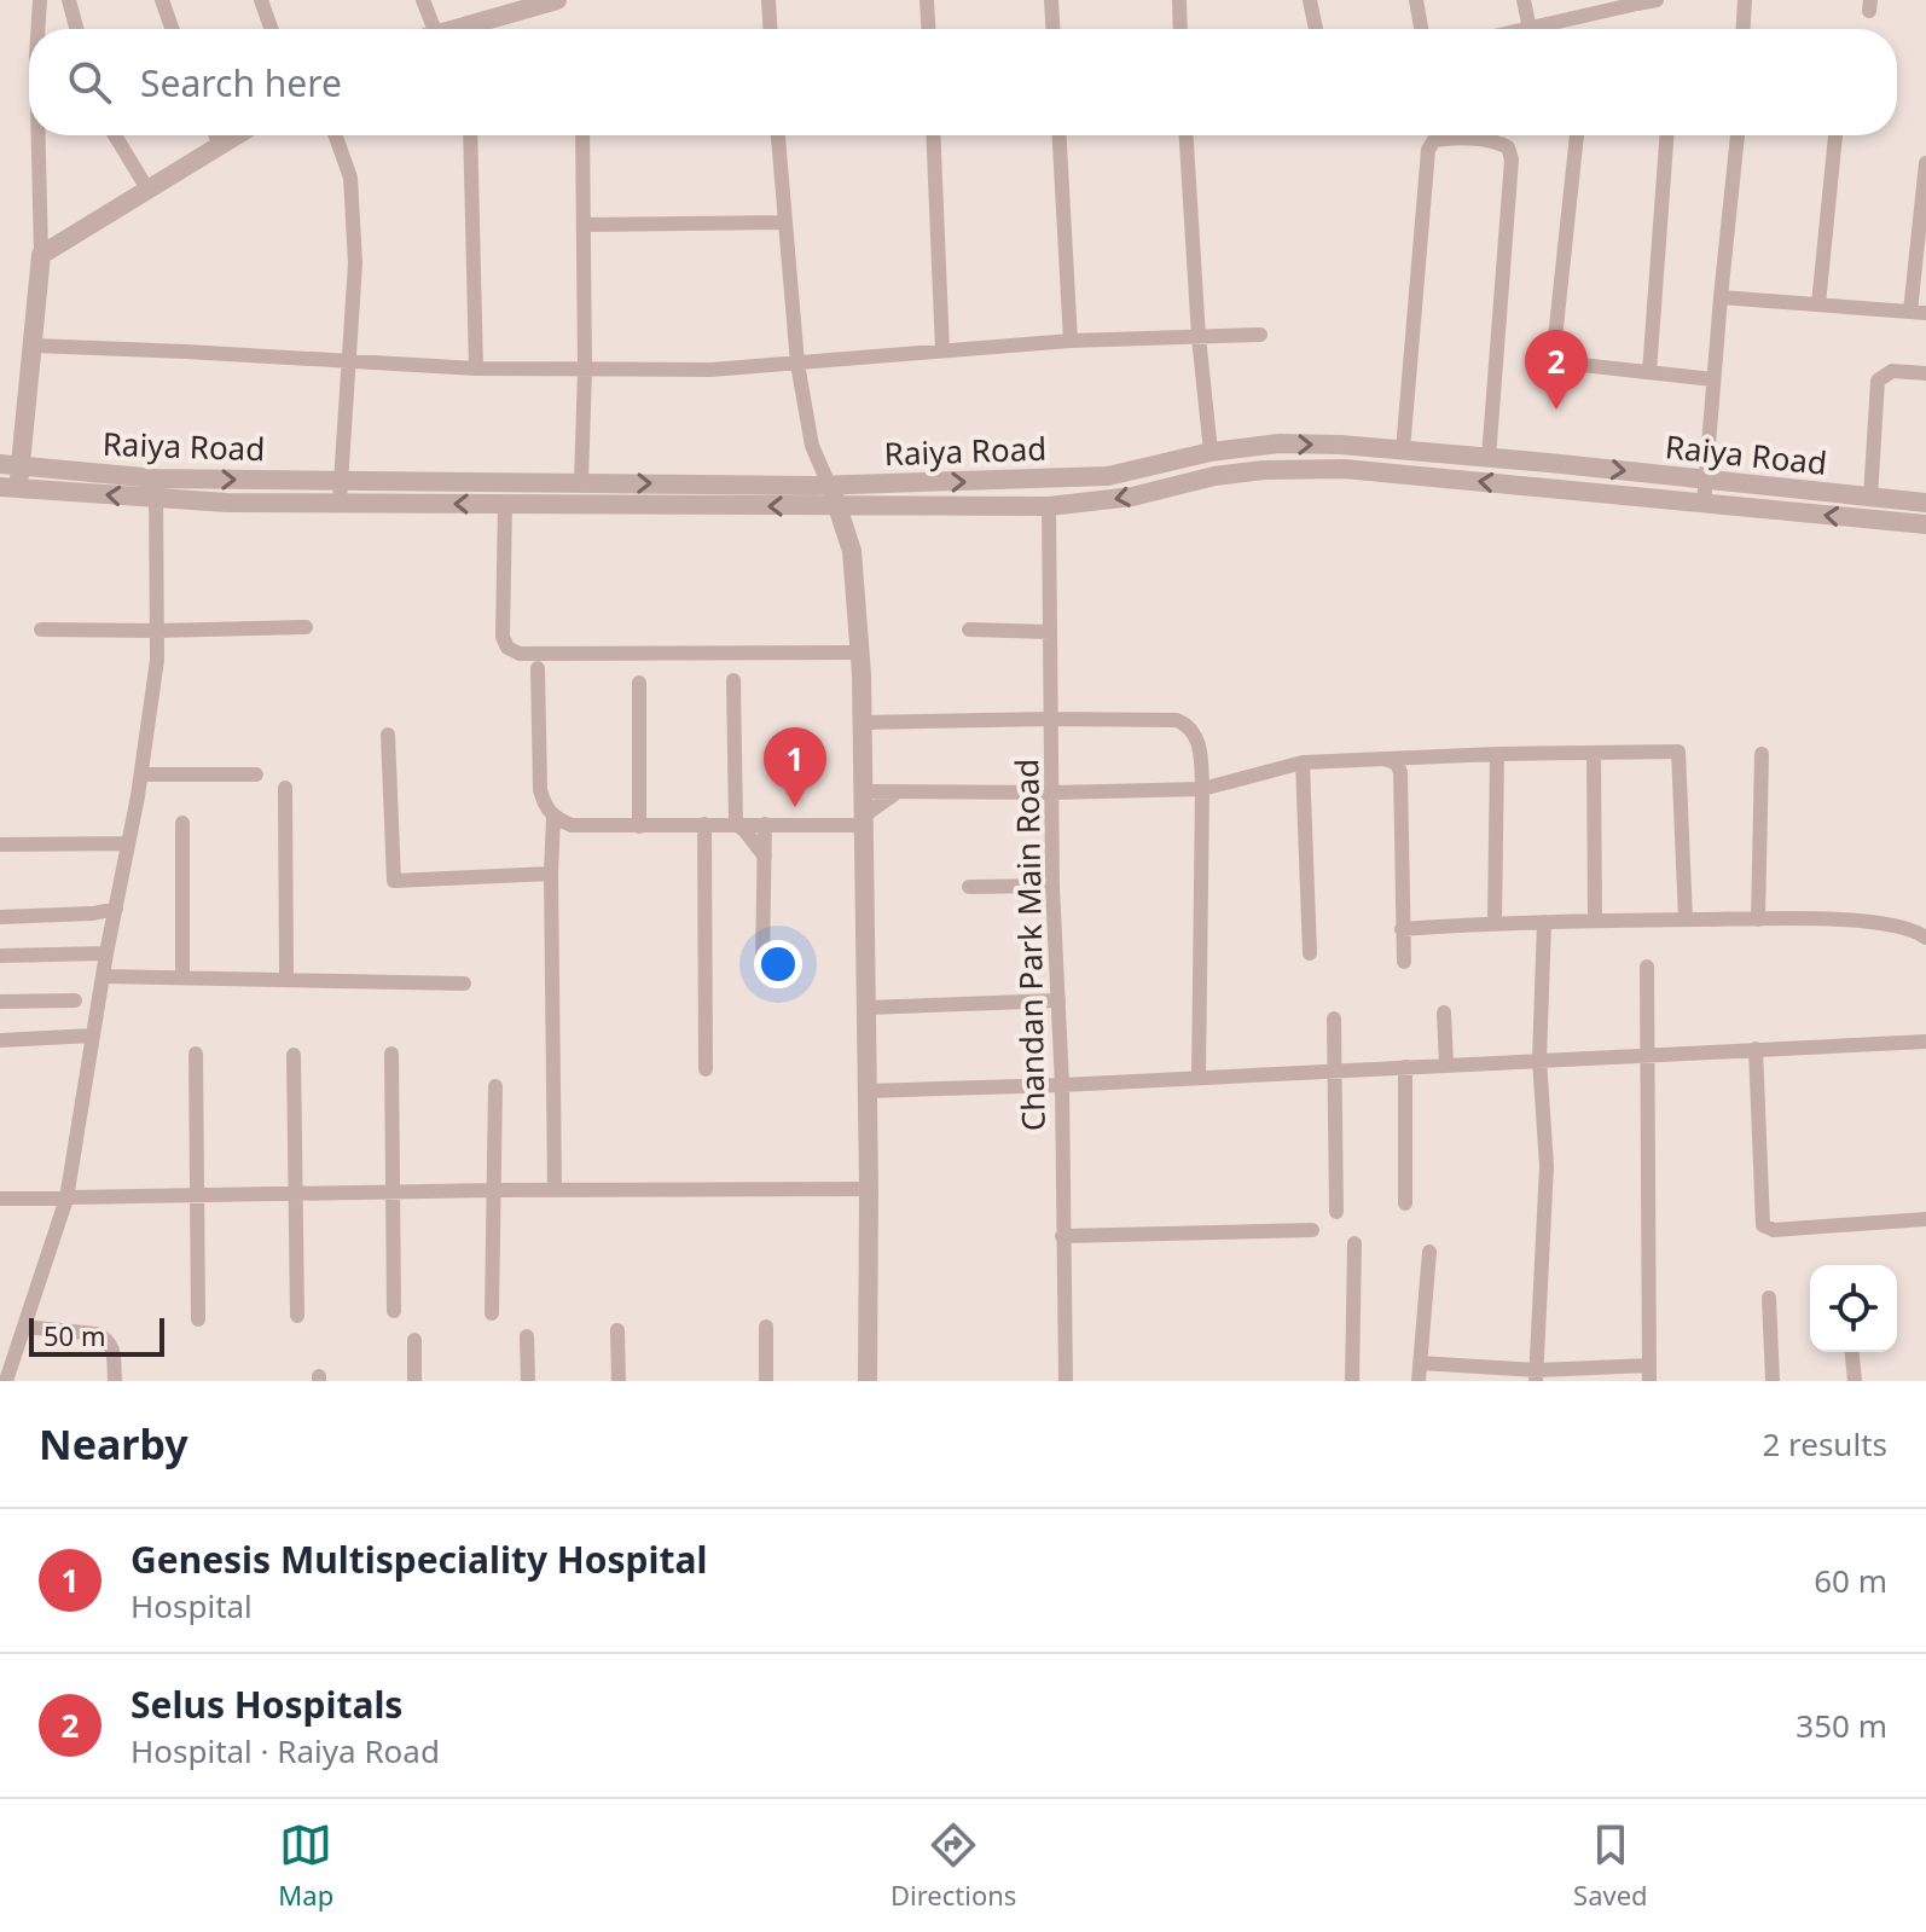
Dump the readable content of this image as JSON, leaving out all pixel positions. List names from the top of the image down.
{
  "streets": {
    "street": ["Raiya Road", "Chandan Park Main Road"]
  },
  "crossings": [
    ["Raiya Road", "Chandan Park Main Road"]
  ],
  "scale_bar": "50 m",
  "page": {
    "search": "Search here",
    "pins": ["2", "1"],
    "scale": "50 m",
    "heading": ["Nearby", "2 results"],
    "list": [
      {
        "mark": "1",
        "name": "Genesis Multispeciality Hospital",
        "note": "Hospital",
        "value": "60 m"
      },
      {
        "mark": "2",
        "name": "Selus Hospitals",
        "note": "Hospital · Raiya Road",
        "value": "350 m"
      }
    ],
    "nav": ["Map", "Directions", "Saved"]
  }
}
